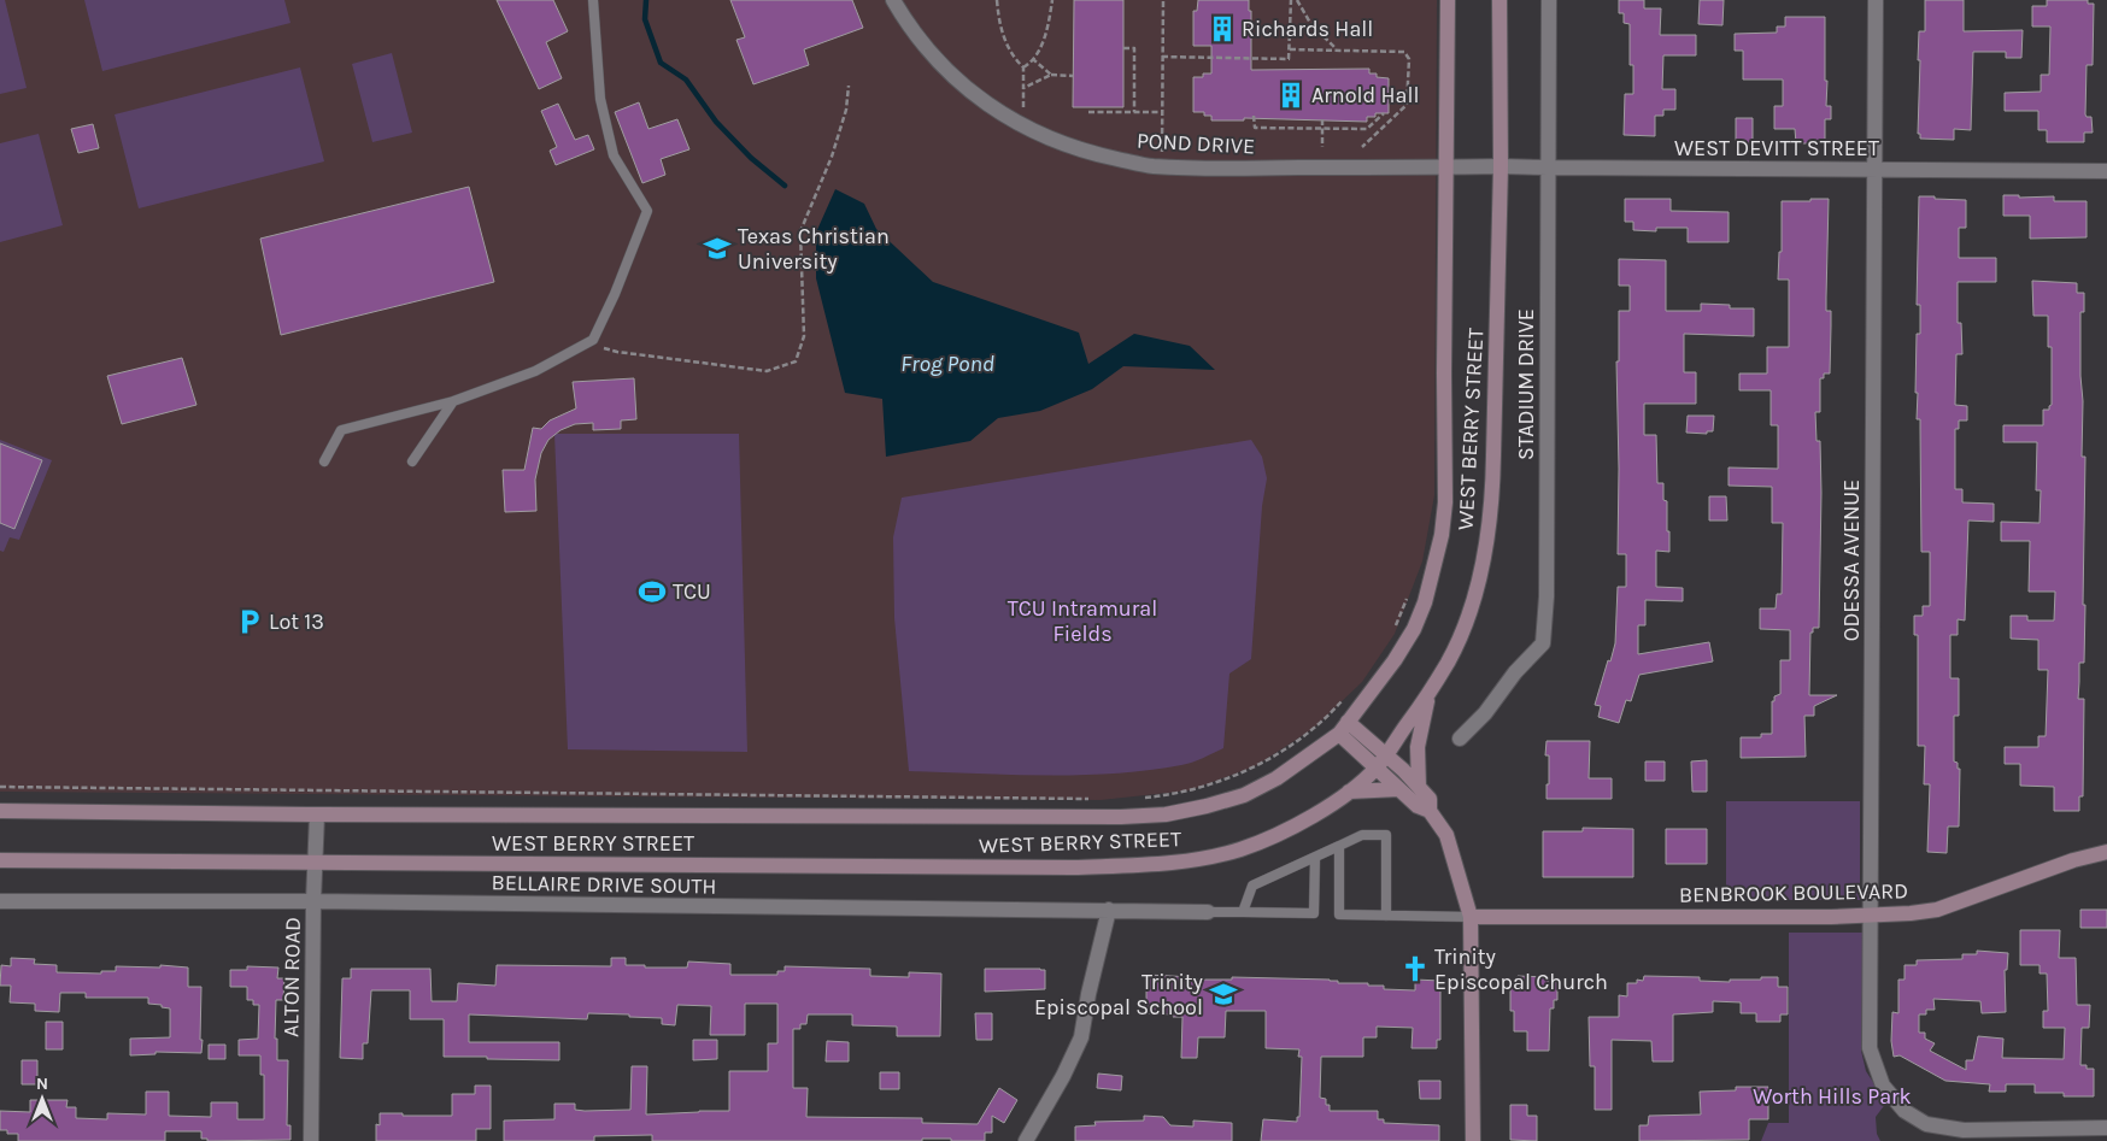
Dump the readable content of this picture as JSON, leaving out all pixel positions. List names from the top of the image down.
{
  "streets": {
    "main road": ["WEST BERRY STREET", "BENBROOK BOULEVARD"],
    "street": [
      "POND DRIVE",
      "WEST DEVITT STREET",
      "STADIUM DRIVE",
      "ODESSA AVENUE",
      "BELLAIRE DRIVE SOUTH",
      "ALTON ROAD"
    ]
  },
  "crossings": [
    ["POND DRIVE", "WEST DEVITT STREET"],
    ["POND DRIVE", "WEST BERRY STREET"],
    ["WEST DEVITT STREET", "STADIUM DRIVE"],
    ["WEST DEVITT STREET", "WEST BERRY STREET"],
    ["WEST DEVITT STREET", "ODESSA AVENUE"],
    ["WEST BERRY STREET", "ALTON ROAD"],
    ["ODESSA AVENUE", "BENBROOK BOULEVARD"],
    ["BELLAIRE DRIVE SOUTH", "ALTON ROAD"]
  ],
  "water": ["Frog Pond"],
  "parks": ["TCU Intramural Fields", "Worth Hills Park"],
  "places": {
    "building": ["Richards Hall", "Arnold Hall"],
    "school or university": ["Texas Christian University", "Trinity Episcopal School"],
    "sports": ["TCU"],
    "parking": ["Lot 13"],
    "church": ["Trinity Episcopal Church"]
  },
  "north": "top"
}
